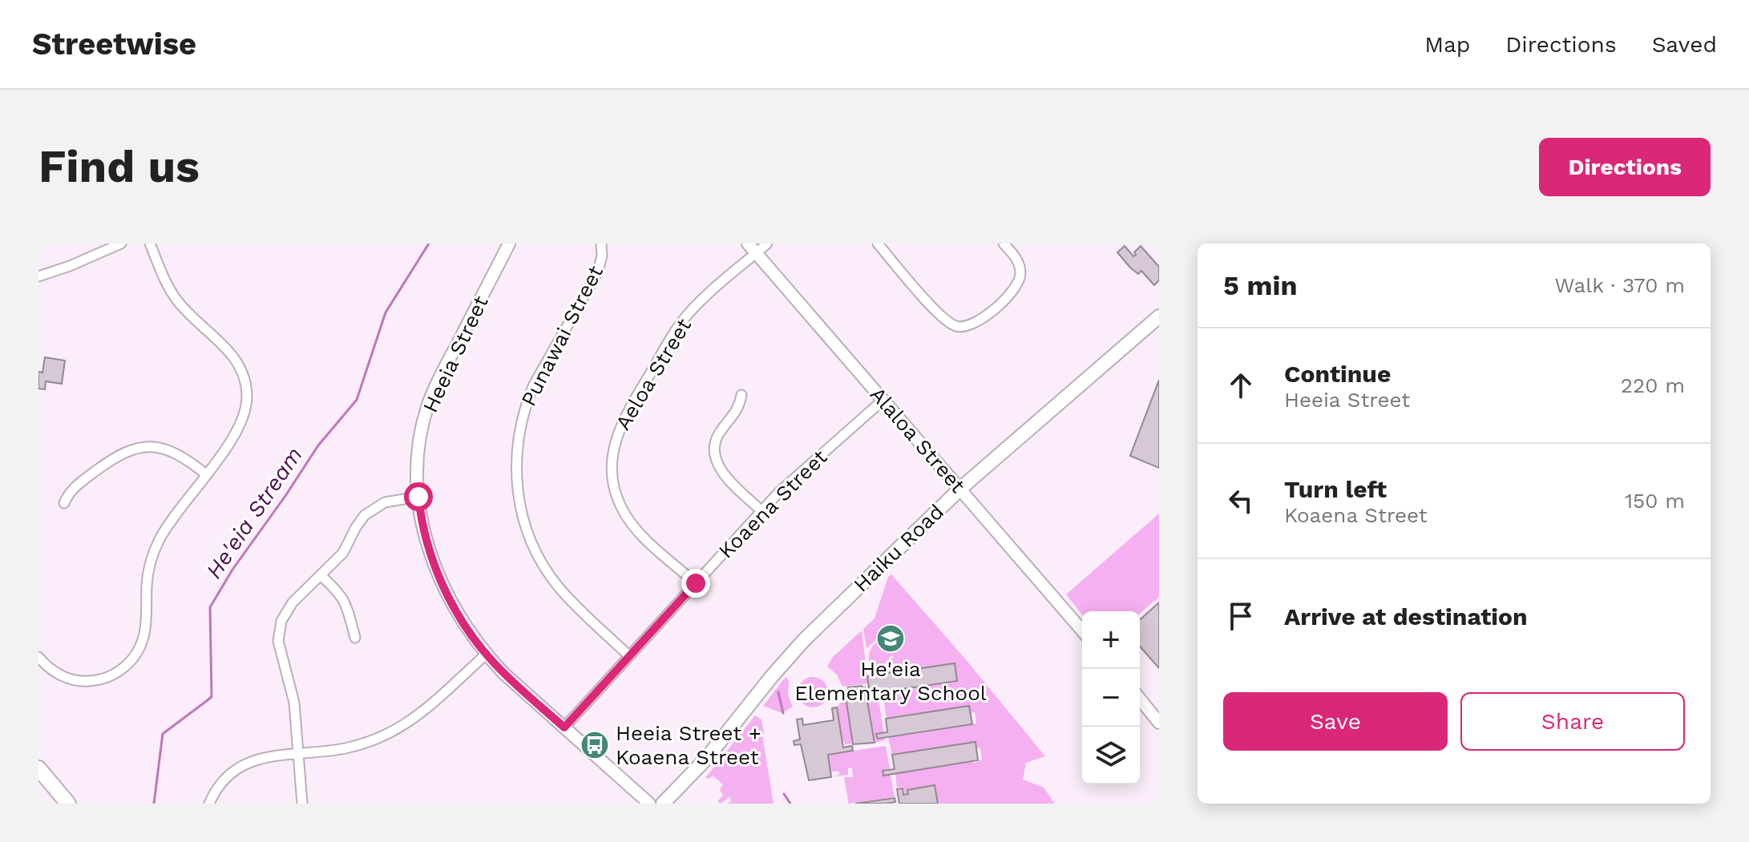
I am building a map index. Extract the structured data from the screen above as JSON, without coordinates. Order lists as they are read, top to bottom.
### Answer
{
  "streets": {
    "main road": ["Haiku Road"],
    "street": [
      "Punawai Street",
      "Heeia Street",
      "Aeloa Street",
      "Alaloa Street",
      "Koaena Street"
    ]
  },
  "crossings": [
    ["Punawai Street", "Koaena Street"],
    ["Heeia Street", "Koaena Street"],
    ["Aeloa Street", "Alaloa Street"],
    ["Aeloa Street", "Koaena Street"],
    ["Alaloa Street", "Koaena Street"],
    ["Alaloa Street", "Haiku Road"]
  ],
  "water": ["He'eia Stream"],
  "places": {
    "school or university": ["He'eia Elementary School"],
    "bus stop": ["Heeia Street + Koaena Street"]
  },
  "page": {
    "header": "Streetwise",
    "nav": ["Map", "Directions", "Saved"],
    "buttons": [
      "Directions",
      ["Save", "Share"]
    ],
    "title": "Find us",
    "heading": ["5 min", "Walk · 370 m"],
    "list": [
      ["Continue", "Heeia Street", "220 m"],
      ["Turn left", "Koaena Street", "150 m"],
      "Arrive at destination"
    ],
    "map_buttons": ["+", "−"]
  }
}
